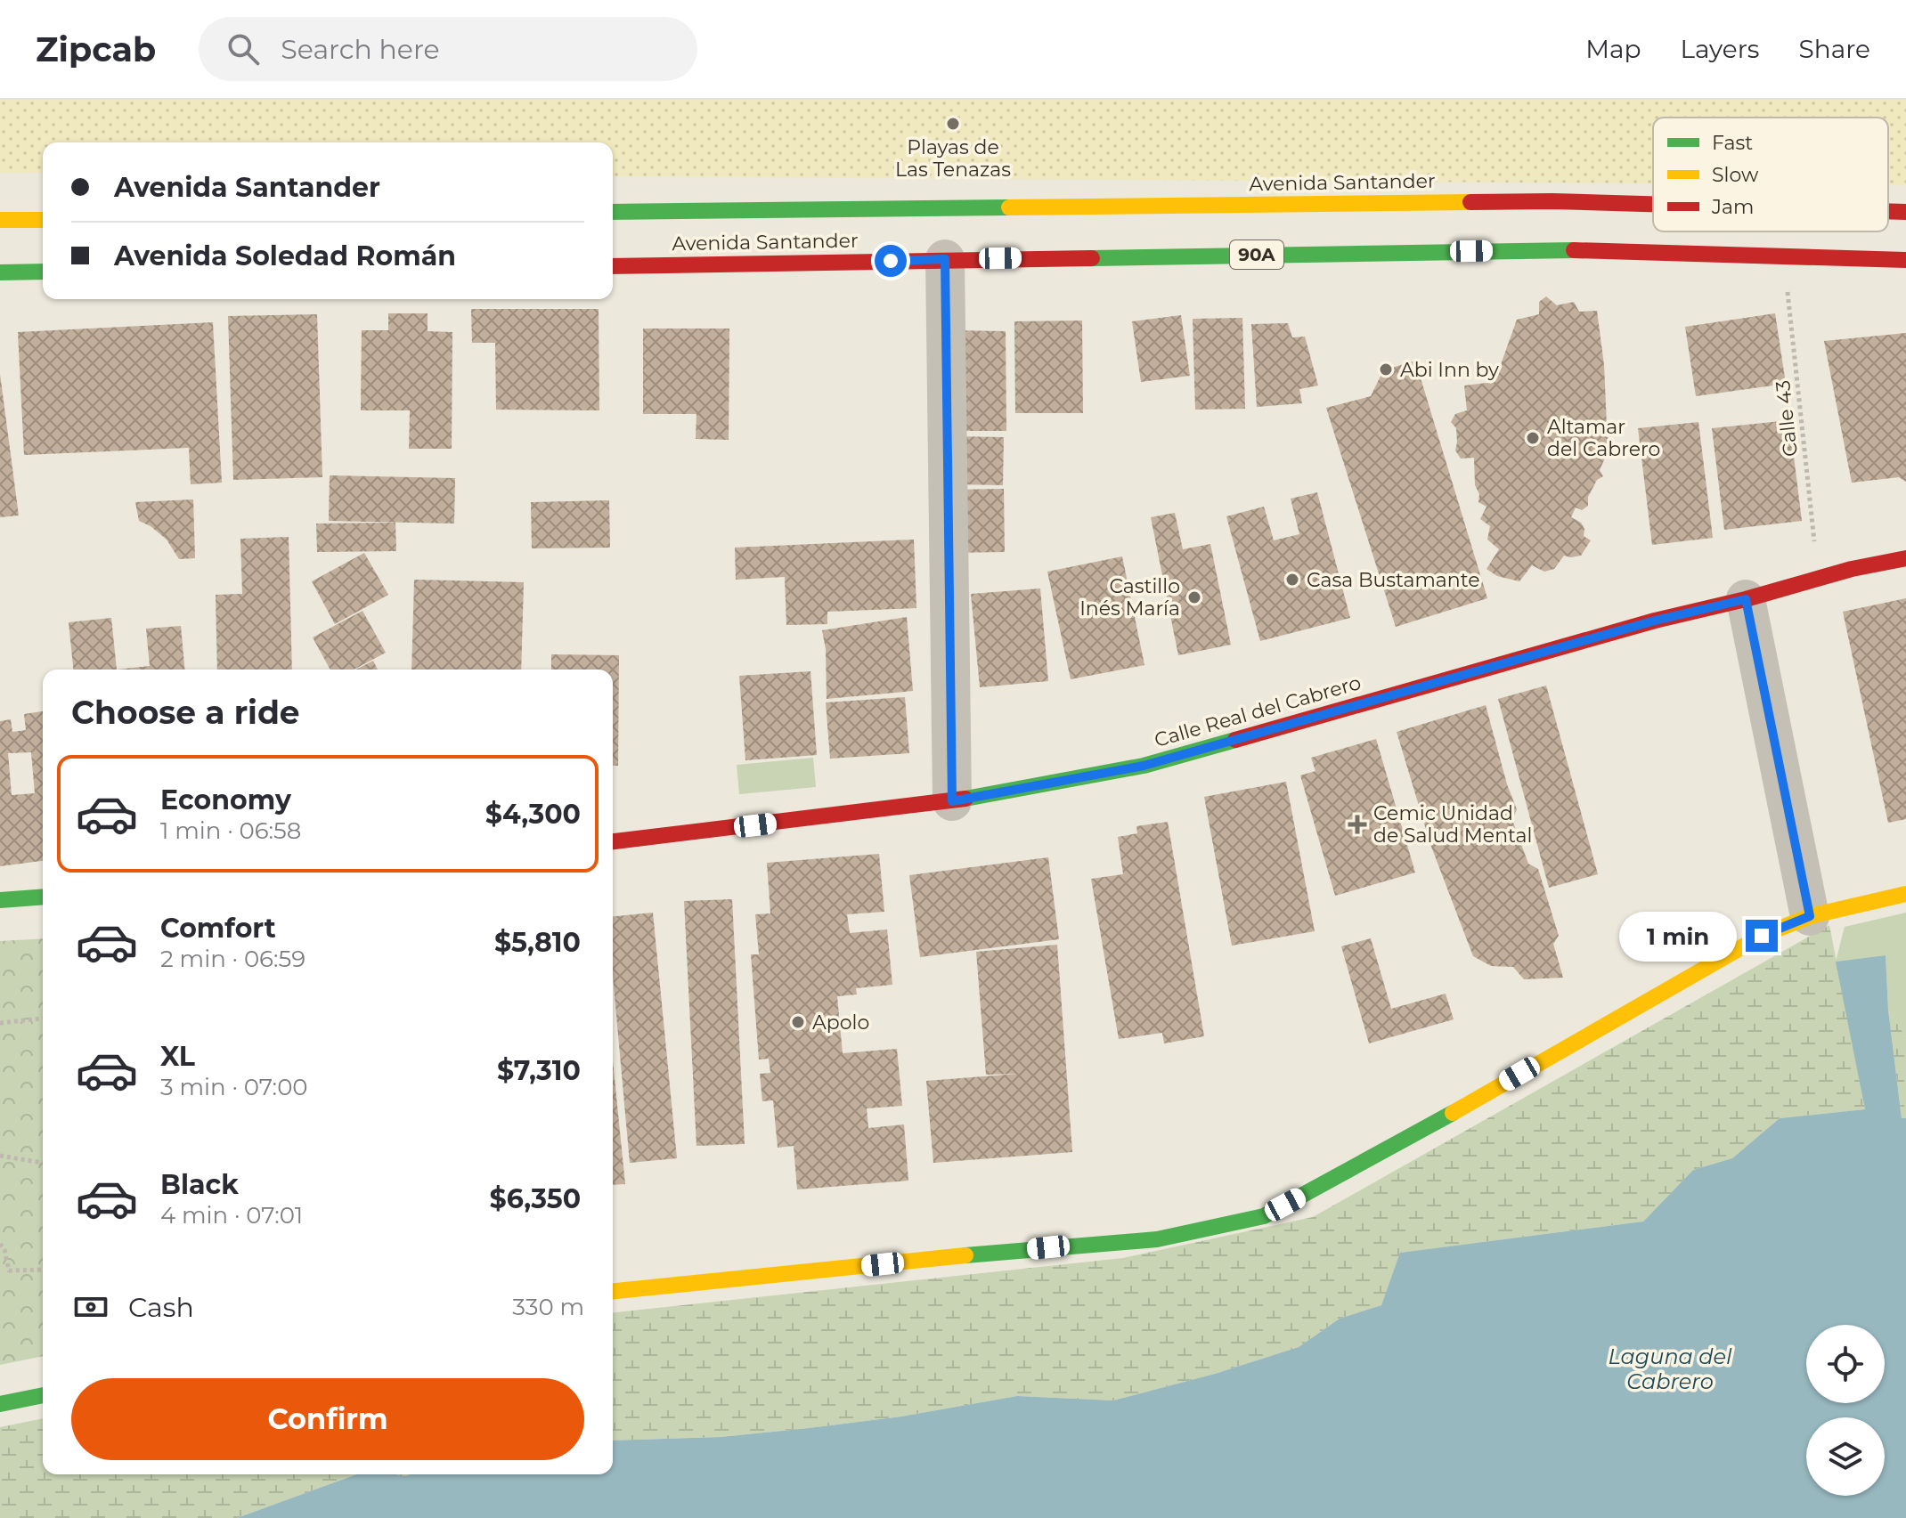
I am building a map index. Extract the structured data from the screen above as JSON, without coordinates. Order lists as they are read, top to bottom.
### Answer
{
  "streets": {
    "main road": ["Avenida Santander", "90A", "Calle Real del Cabrero"],
    "path": ["Calle 43"]
  },
  "crossings": [
    ["Avenida Santander", "Calle 43"],
    ["Calle 43", "Calle Real del Cabrero"]
  ],
  "water": ["Laguna del Cabrero"],
  "places": {
    "other": [
      "Playas de Las Tenazas",
      "Abi Inn by",
      "Altamar del Cabrero",
      "Casa Bustamante",
      "Castillo Inés María",
      "Apolo"
    ],
    "health": ["Cemic Unidad de Salud Mental"]
  },
  "legend": ["Fast", "Slow", "Jam"],
  "page": {
    "header": "Zipcab",
    "search": "Search here",
    "nav": ["Map", "Layers", "Share"],
    "banner": ["Avenida Santander", "Avenida Soledad Román"],
    "heading": "Choose a ride",
    "list": [
      {
        "name": "Economy",
        "note": "1 min · 06:58",
        "value": "$4,300"
      },
      {
        "name": "Comfort",
        "note": "2 min · 06:59",
        "value": "$5,810"
      },
      {
        "name": "XL",
        "note": "3 min · 07:00",
        "value": "$7,310"
      },
      {
        "name": "Black",
        "note": "4 min · 07:01",
        "value": "$6,350"
      }
    ],
    "bubble": "1 min",
    "pay": ["Cash", "330 m"],
    "buttons": "Confirm"
  }
}
